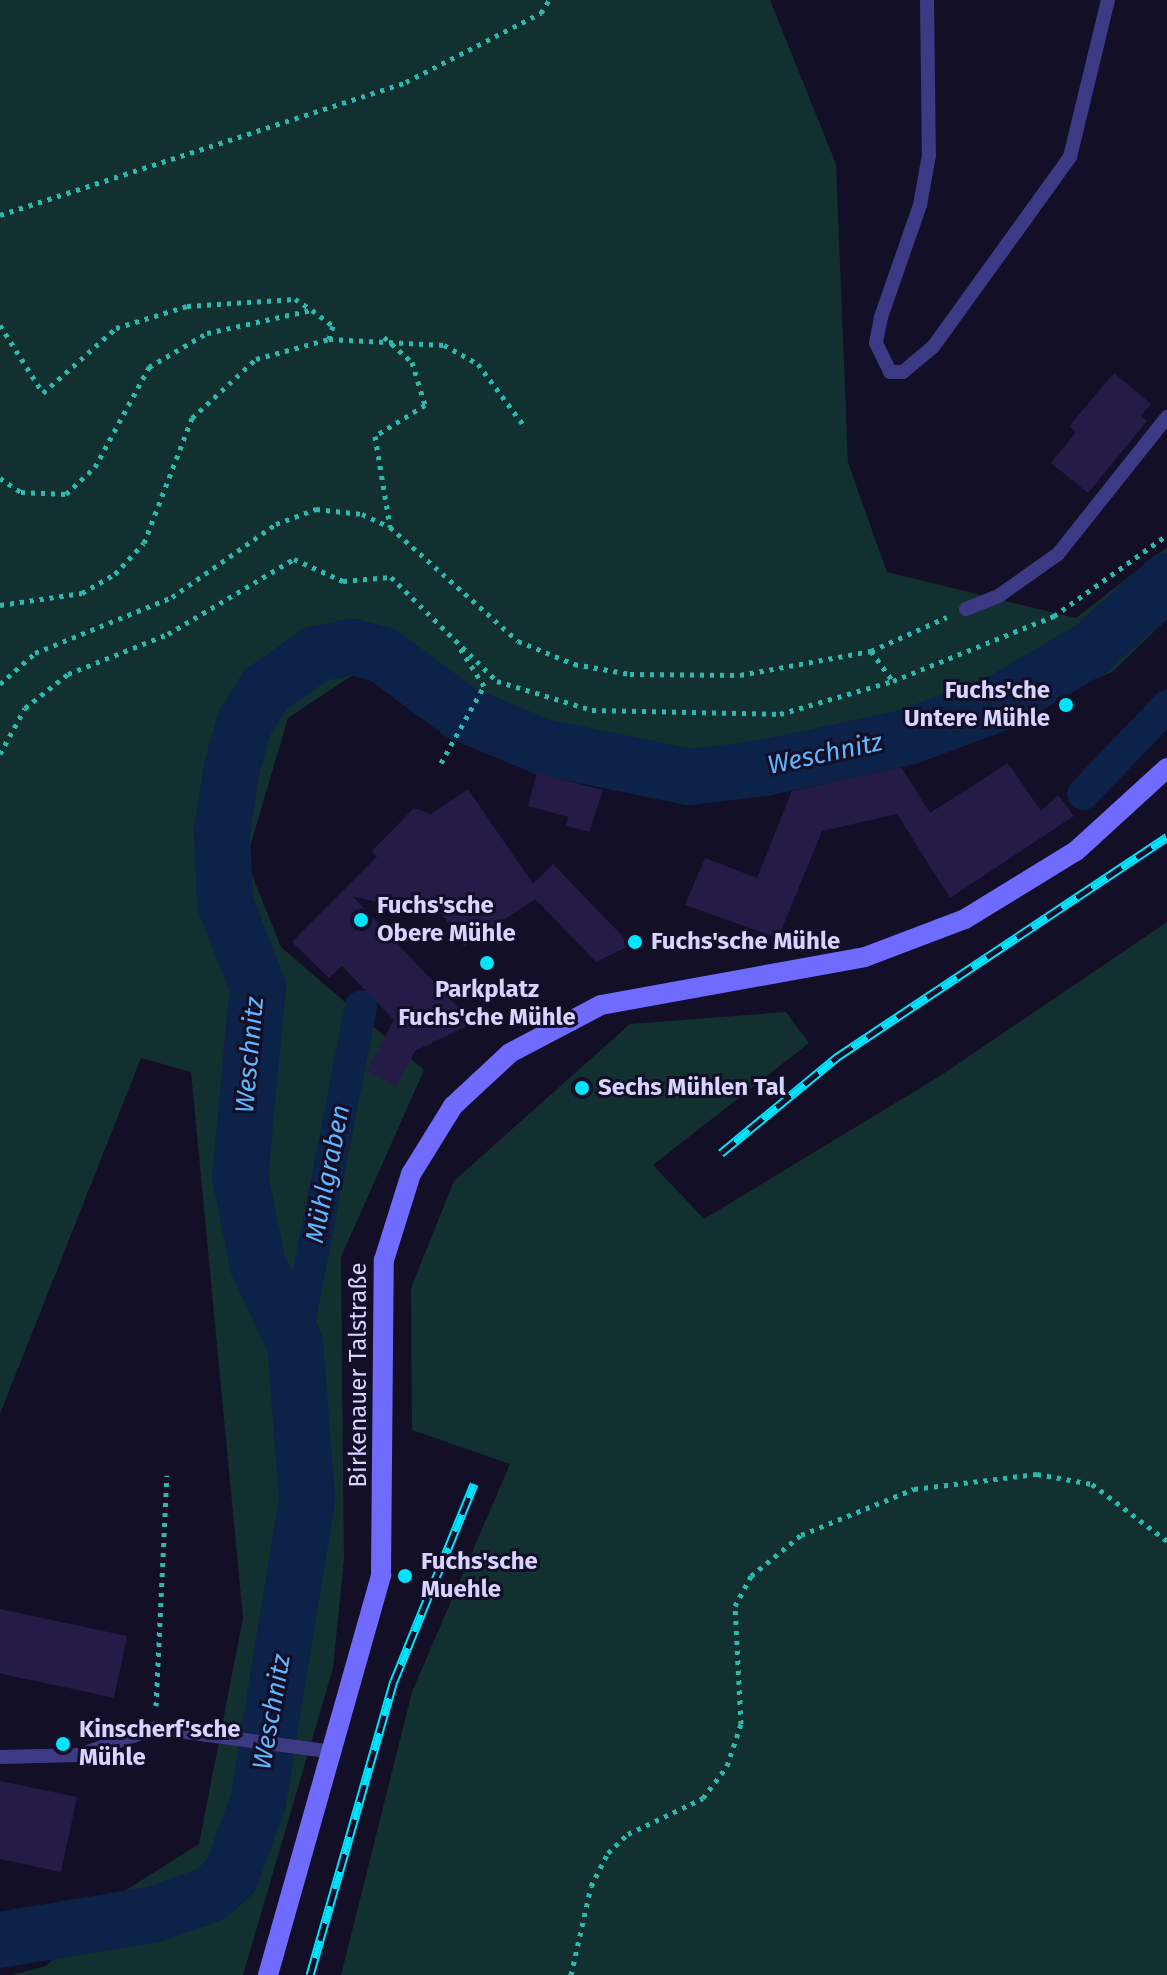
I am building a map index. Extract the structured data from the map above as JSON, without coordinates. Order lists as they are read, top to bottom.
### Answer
{
  "streets": {
    "main road": ["Birkenauer Talstraße"]
  },
  "water": ["Weschnitz", "Mühlgraben"],
  "places": [
    "Fuchs'che Untere Mühle",
    "Fuchs'sche Obere Mühle",
    "Fuchs'sche Mühle",
    "Parkplatz Fuchs'che Mühle",
    "Sechs Mühlen Tal",
    "Fuchs'sche Muehle",
    "Kinscherf'sche Mühle"
  ]
}
